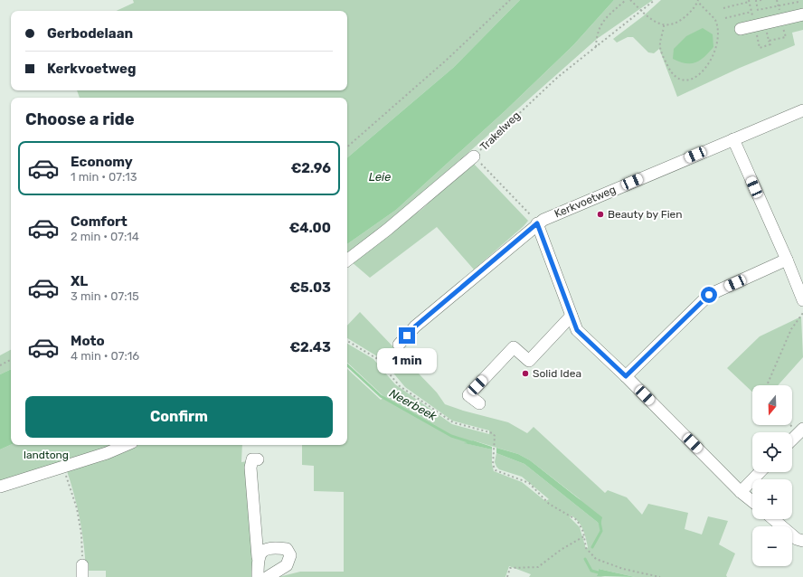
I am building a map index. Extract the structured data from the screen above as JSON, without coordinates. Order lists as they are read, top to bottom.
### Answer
{
  "streets": {
    "street": ["Trakelweg", "Kerkvoetweg"]
  },
  "water": ["Leie", "Neerbeek"],
  "parks": ["landtong"],
  "places": ["Beauty by Fien", "Solid Idea"],
  "north": "bottom",
  "page": {
    "banner": ["Gerbodelaan", "Kerkvoetweg"],
    "heading": "Choose a ride",
    "list": [
      {
        "name": "Economy",
        "note": "1 min · 07:13",
        "value": "€2.96"
      },
      {
        "name": "Comfort",
        "note": "2 min · 07:14",
        "value": "€4.00"
      },
      {
        "name": "XL",
        "note": "3 min · 07:15",
        "value": "€5.03"
      },
      {
        "name": "Moto",
        "note": "4 min · 07:16",
        "value": "€2.43"
      }
    ],
    "bubble": "1 min",
    "map_buttons": ["+", "−"],
    "buttons": "Confirm"
  }
}
